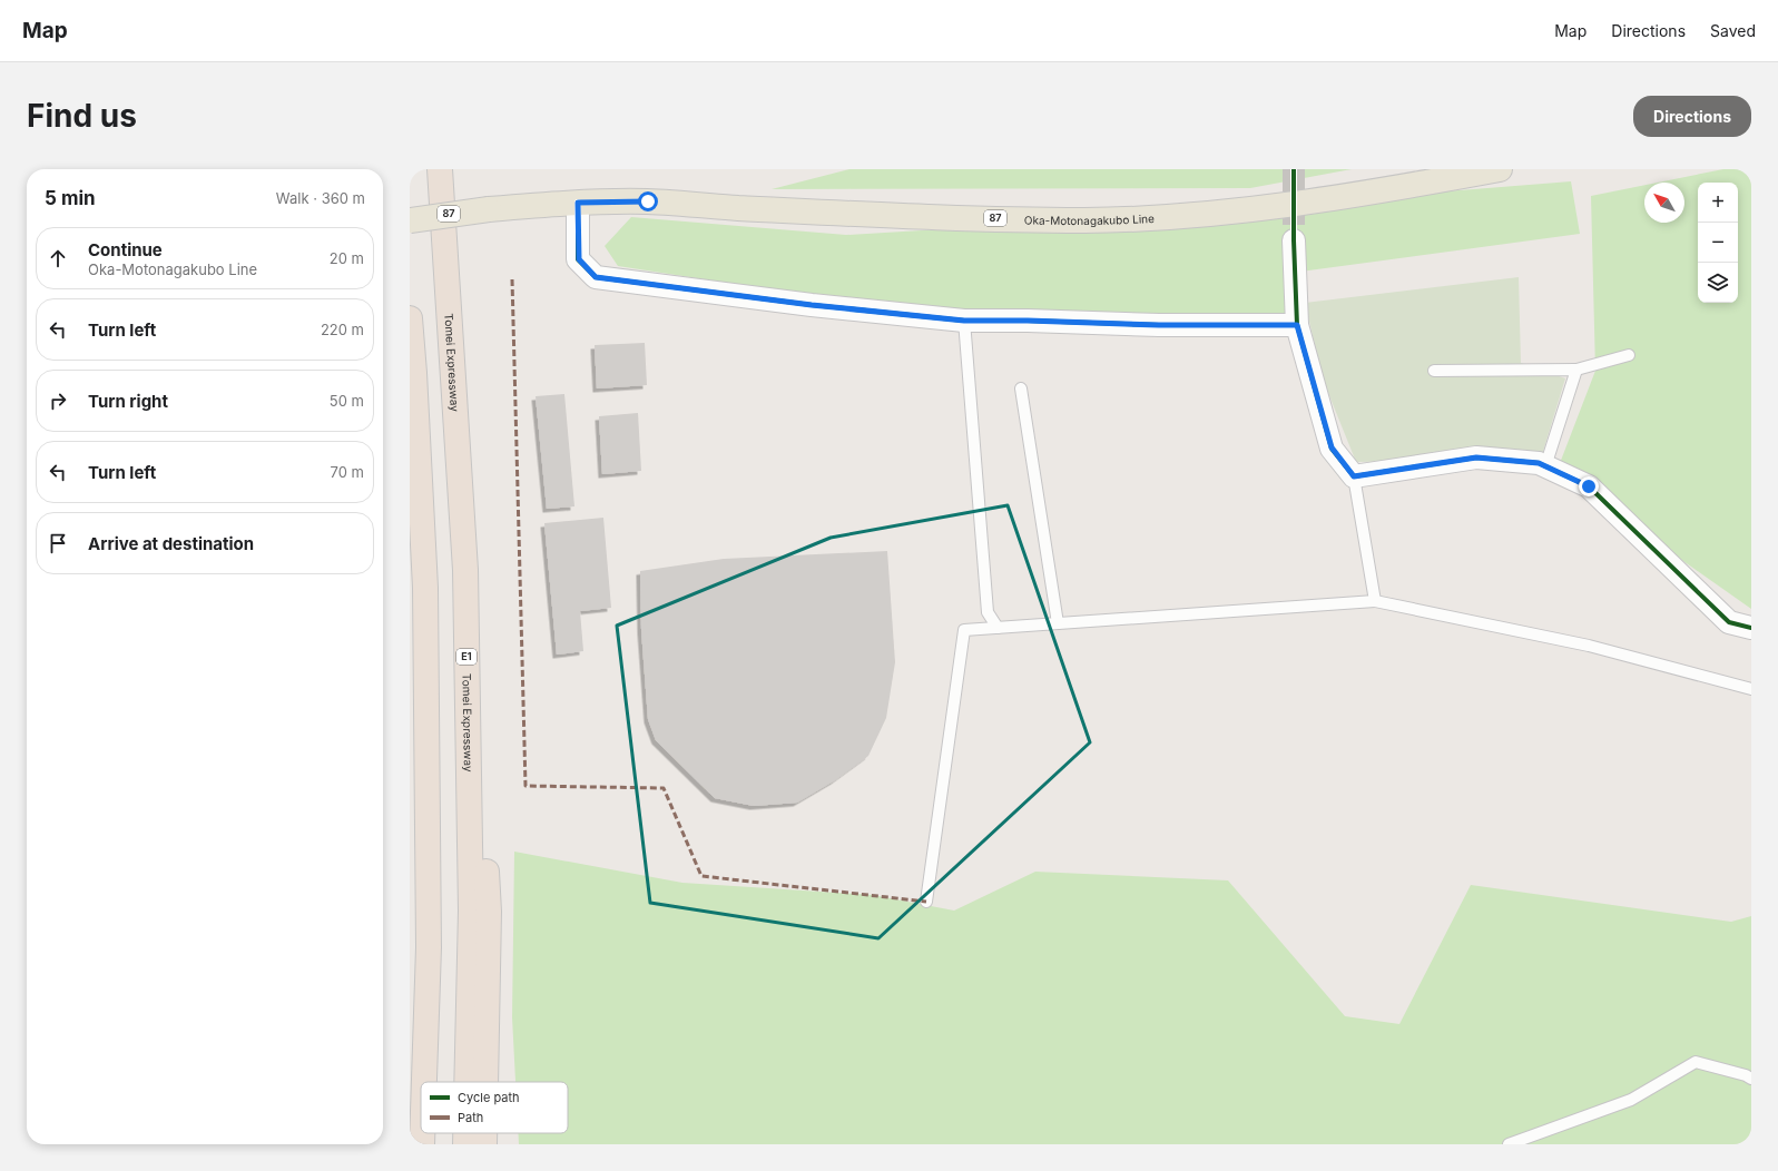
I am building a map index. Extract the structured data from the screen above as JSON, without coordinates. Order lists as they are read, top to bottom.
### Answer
{
  "streets": {
    "highway": ["Tomei Expressway", "E1"],
    "main road": ["87", "Oka-Motonagakubo Line"]
  },
  "legend": ["Cycle path", "Path"],
  "north": "top left",
  "page": {
    "header": "Map",
    "nav": ["Map", "Directions", "Saved"],
    "buttons": "Directions",
    "title": "Find us",
    "heading": ["5 min", "Walk · 360 m"],
    "map_buttons": ["+", "−"],
    "list": [
      ["Continue", "Oka-Motonagakubo Line", "20 m"],
      ["Turn left", "220 m"],
      ["Turn right", "50 m"],
      ["Turn left", "70 m"],
      "Arrive at destination"
    ]
  }
}
